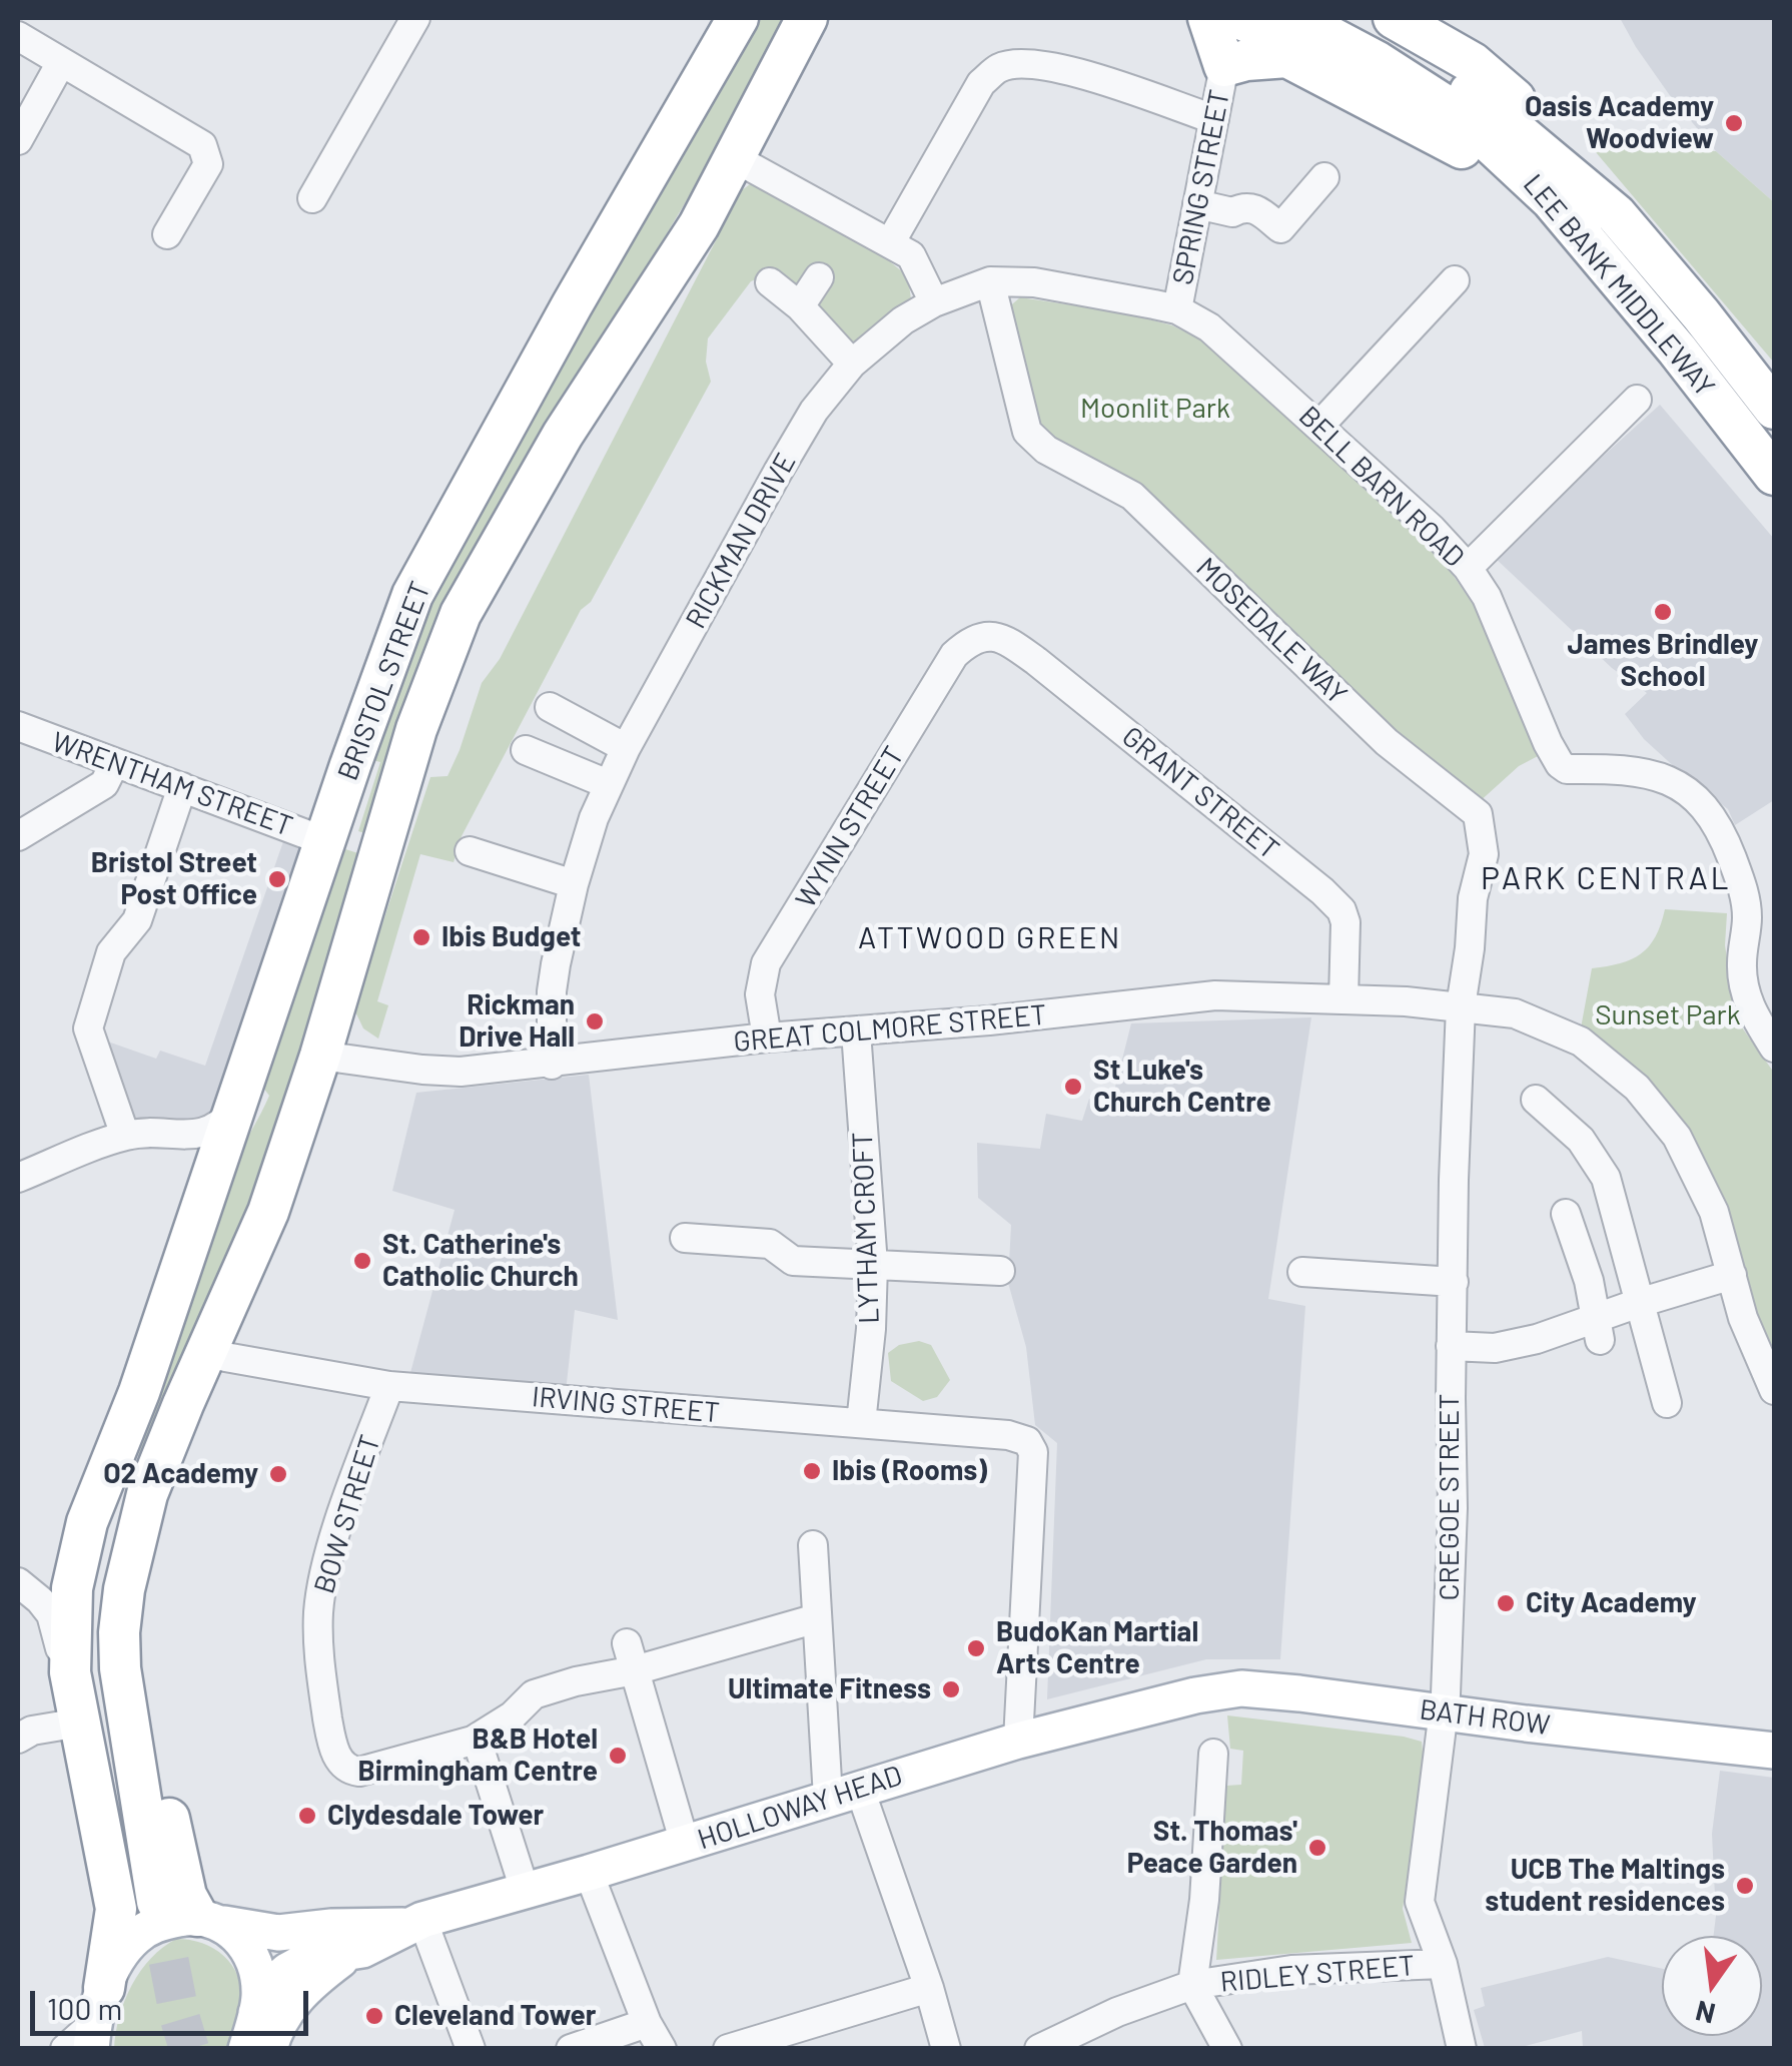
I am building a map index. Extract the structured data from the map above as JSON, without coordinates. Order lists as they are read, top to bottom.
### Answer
{
  "streets": {
    "highway": ["LEE BANK MIDDLEWAY", "BRISTOL STREET"],
    "main road": ["BATH ROW", "HOLLOWAY HEAD"],
    "street": [
      "SPRING STREET",
      "BELL BARN ROAD",
      "RICKMAN DRIVE",
      "MOSEDALE WAY",
      "WRENTHAM STREET",
      "GRANT STREET",
      "WYNN STREET",
      "GREAT COLMORE STREET",
      "LYTHAM CROFT",
      "IRVING STREET",
      "CREGOE STREET",
      "BOW STREET",
      "RIDLEY STREET"
    ]
  },
  "crossings": [
    ["SPRING STREET", "BELL BARN ROAD"],
    ["BELL BARN ROAD", "RICKMAN DRIVE"],
    ["BELL BARN ROAD", "MOSEDALE WAY"],
    ["RICKMAN DRIVE", "GREAT COLMORE STREET"],
    ["MOSEDALE WAY", "GREAT COLMORE STREET"],
    ["MOSEDALE WAY", "CREGOE STREET"],
    ["BRISTOL STREET", "WRENTHAM STREET"],
    ["BRISTOL STREET", "GREAT COLMORE STREET"],
    ["GRANT STREET", "WYNN STREET"],
    ["GRANT STREET", "GREAT COLMORE STREET"],
    ["WYNN STREET", "GREAT COLMORE STREET"],
    ["GREAT COLMORE STREET", "LYTHAM CROFT"],
    ["GREAT COLMORE STREET", "CREGOE STREET"],
    ["LYTHAM CROFT", "IRVING STREET"],
    ["IRVING STREET", "BOW STREET"],
    ["IRVING STREET", "HOLLOWAY HEAD"],
    ["CREGOE STREET", "BATH ROW"],
    ["CREGOE STREET", "RIDLEY STREET"],
    ["BATH ROW", "HOLLOWAY HEAD"]
  ],
  "districts": ["PARK CENTRAL", "ATTWOOD GREEN"],
  "parks": ["Moonlit Park", "Sunset Park"],
  "places": [
    "Oasis Academy Woodview",
    "James Brindley School",
    "Bristol Street Post Office",
    "Ibis Budget",
    "Rickman Drive Hall",
    "St Luke's Church Centre",
    "St. Catherine's Catholic Church",
    "Ibis (Rooms)",
    "O2 Academy",
    "City Academy",
    "BudoKan Martial Arts Centre",
    "Ultimate Fitness",
    "B&B Hotel Birmingham Centre",
    "Clydesdale Tower",
    "St. Thomas' Peace Garden",
    "UCB The Maltings student residences",
    "Cleveland Tower"
  ],
  "scale_bar": "100 m",
  "north": "bottom"
}
